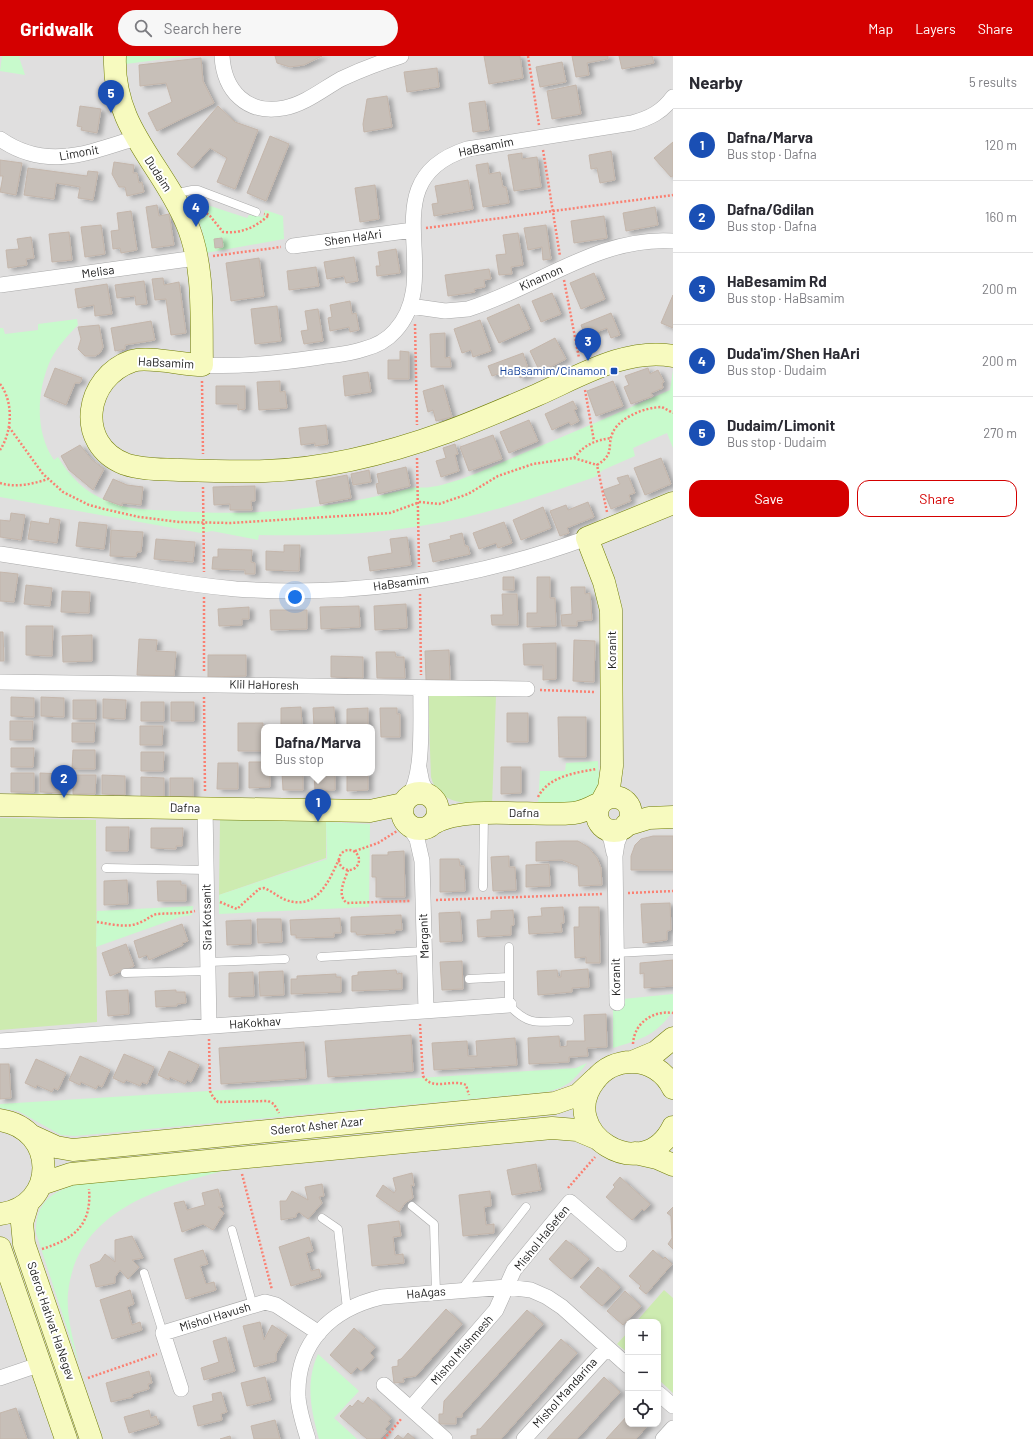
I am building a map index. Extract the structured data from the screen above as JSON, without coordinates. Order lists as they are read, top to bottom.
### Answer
{
  "streets": {
    "street": [
      "HaBsamim",
      "Limonit",
      "Dudaim",
      "Shen Ha'Ari",
      "Melisa",
      "Kinamon",
      "Koranit",
      "Klil HaHoresh",
      "Dafna",
      "Sira Kotsanit",
      "Marganit",
      "HaKokhav",
      "Sderot Asher Azar",
      "Mishol HaGefen",
      "HaAgas",
      "Mishol Havush",
      "Sderot Hativat HaNegev",
      "Mishol Mishmesh",
      "Mishol Mandarina"
    ]
  },
  "crossings": [
    ["HaBsamim", "Dudaim"],
    ["HaBsamim", "Shen Ha'Ari"],
    ["HaBsamim", "Kinamon"],
    ["HaBsamim", "Koranit"],
    ["Limonit", "Dudaim"],
    ["Dudaim", "Melisa"],
    ["Koranit", "Dafna"],
    ["Klil HaHoresh", "Marganit"],
    ["Dafna", "Sira Kotsanit"],
    ["Dafna", "Marganit"],
    ["Sira Kotsanit", "HaKokhav"],
    ["Marganit", "HaKokhav"],
    ["Mishol HaGefen", "HaAgas"],
    ["Mishol HaGefen", "Mishol Mishmesh"],
    ["HaAgas", "Mishol Mishmesh"],
    ["HaAgas", "Mishol Mandarina"]
  ],
  "places": {
    "transit": ["HaBsamim/Cinamon"]
  },
  "page": {
    "header": "Gridwalk",
    "search": "Search here",
    "nav": ["Map", "Layers", "Share"],
    "heading": ["Nearby", "5 results"],
    "pins": [
      "5",
      "4",
      "3",
      "2",
      "1"
    ],
    "list": [
      {
        "mark": "1",
        "name": "Dafna/Marva",
        "note": "Bus stop · Dafna",
        "value": "120 m"
      },
      {
        "mark": "2",
        "name": "Dafna/Gdilan",
        "note": "Bus stop · Dafna",
        "value": "160 m"
      },
      {
        "mark": "3",
        "name": "HaBesamim Rd",
        "note": "Bus stop · HaBsamim",
        "value": "200 m"
      },
      {
        "mark": "4",
        "name": "Duda'im/Shen HaAri",
        "note": "Bus stop · Dudaim",
        "value": "200 m"
      },
      {
        "mark": "5",
        "name": "Dudaim/Limonit",
        "note": "Bus stop · Dudaim",
        "value": "270 m"
      }
    ],
    "buttons": ["Save", "Share"],
    "popup": ["Dafna/Marva", "Bus stop"],
    "map_buttons": ["+", "−"]
  }
}
